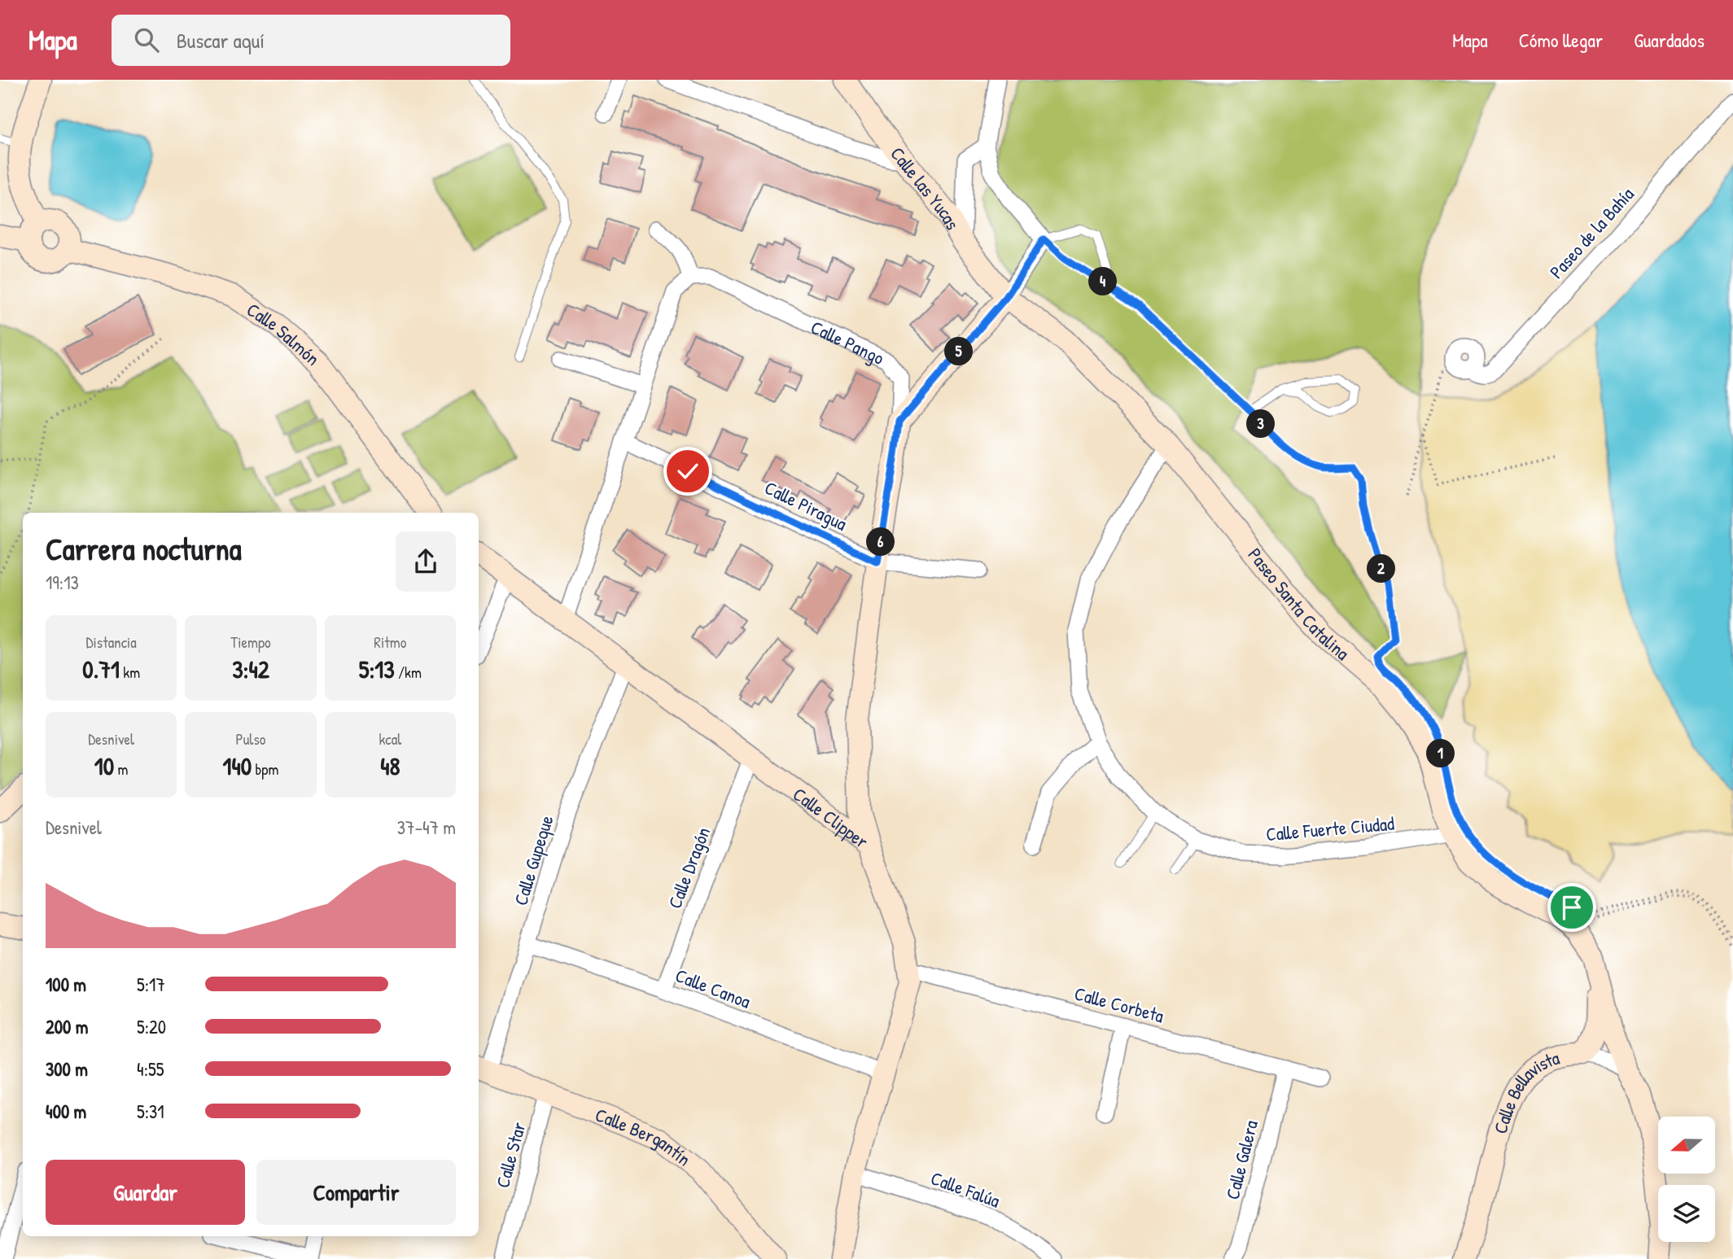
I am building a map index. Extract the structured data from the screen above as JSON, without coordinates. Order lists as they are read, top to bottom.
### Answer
{
  "streets": {
    "street": [
      "Calle las Yucas",
      "Paseo de la Bahía",
      "Calle Salmón",
      "Calle Pango",
      "Calle Piragua",
      "Paseo Santa Catalina",
      "Calle Clipper",
      "Calle Fuerte Ciudad",
      "Calle Gupeque",
      "Calle Dragón",
      "Calle Canoa",
      "Calle Corbeta",
      "Calle Bellavista",
      "Calle Bergantín",
      "Calle Star",
      "Calle Galera",
      "Calle Falúa"
    ]
  },
  "crossings": [
    ["Calle las Yucas", "Paseo Santa Catalina"],
    ["Calle Pango", "Calle Piragua"],
    ["Calle Pango", "Calle Clipper"],
    ["Paseo Santa Catalina", "Calle Fuerte Ciudad"],
    ["Calle Clipper", "Calle Gupeque"],
    ["Calle Clipper", "Calle Dragón"],
    ["Calle Clipper", "Calle Canoa"],
    ["Calle Clipper", "Calle Corbeta"],
    ["Calle Clipper", "Calle Falúa"],
    ["Calle Gupeque", "Calle Canoa"],
    ["Calle Gupeque", "Calle Bergantín"],
    ["Calle Dragón", "Calle Canoa"],
    ["Calle Corbeta", "Calle Galera"],
    ["Calle Bergantín", "Calle Star"]
  ],
  "north": "left",
  "page": {
    "header": "Mapa",
    "search": "Buscar aquí",
    "nav": ["Mapa", "Cómo llegar", "Guardados"],
    "pins": [
      "4",
      "5",
      "3",
      "6",
      "2",
      "1"
    ],
    "heading": ["Carrera nocturna", "19:13"],
    "stats": [
      ["Distancia", "0.71 km"],
      ["Tiempo", "3:42"],
      ["Ritmo", "5:13 /km"],
      ["Desnivel", "10 m"],
      ["Pulso", "140 bpm"],
      ["kcal", "48"]
    ],
    "chart": ["Desnivel", "37–47 m"],
    "list": [
      {
        "name": "100 m",
        "note": "5:17"
      },
      {
        "name": "200 m",
        "note": "5:20"
      },
      {
        "name": "300 m",
        "note": "4:55"
      },
      {
        "name": "400 m",
        "note": "5:31"
      }
    ],
    "buttons": ["Guardar", "Compartir"]
  }
}
